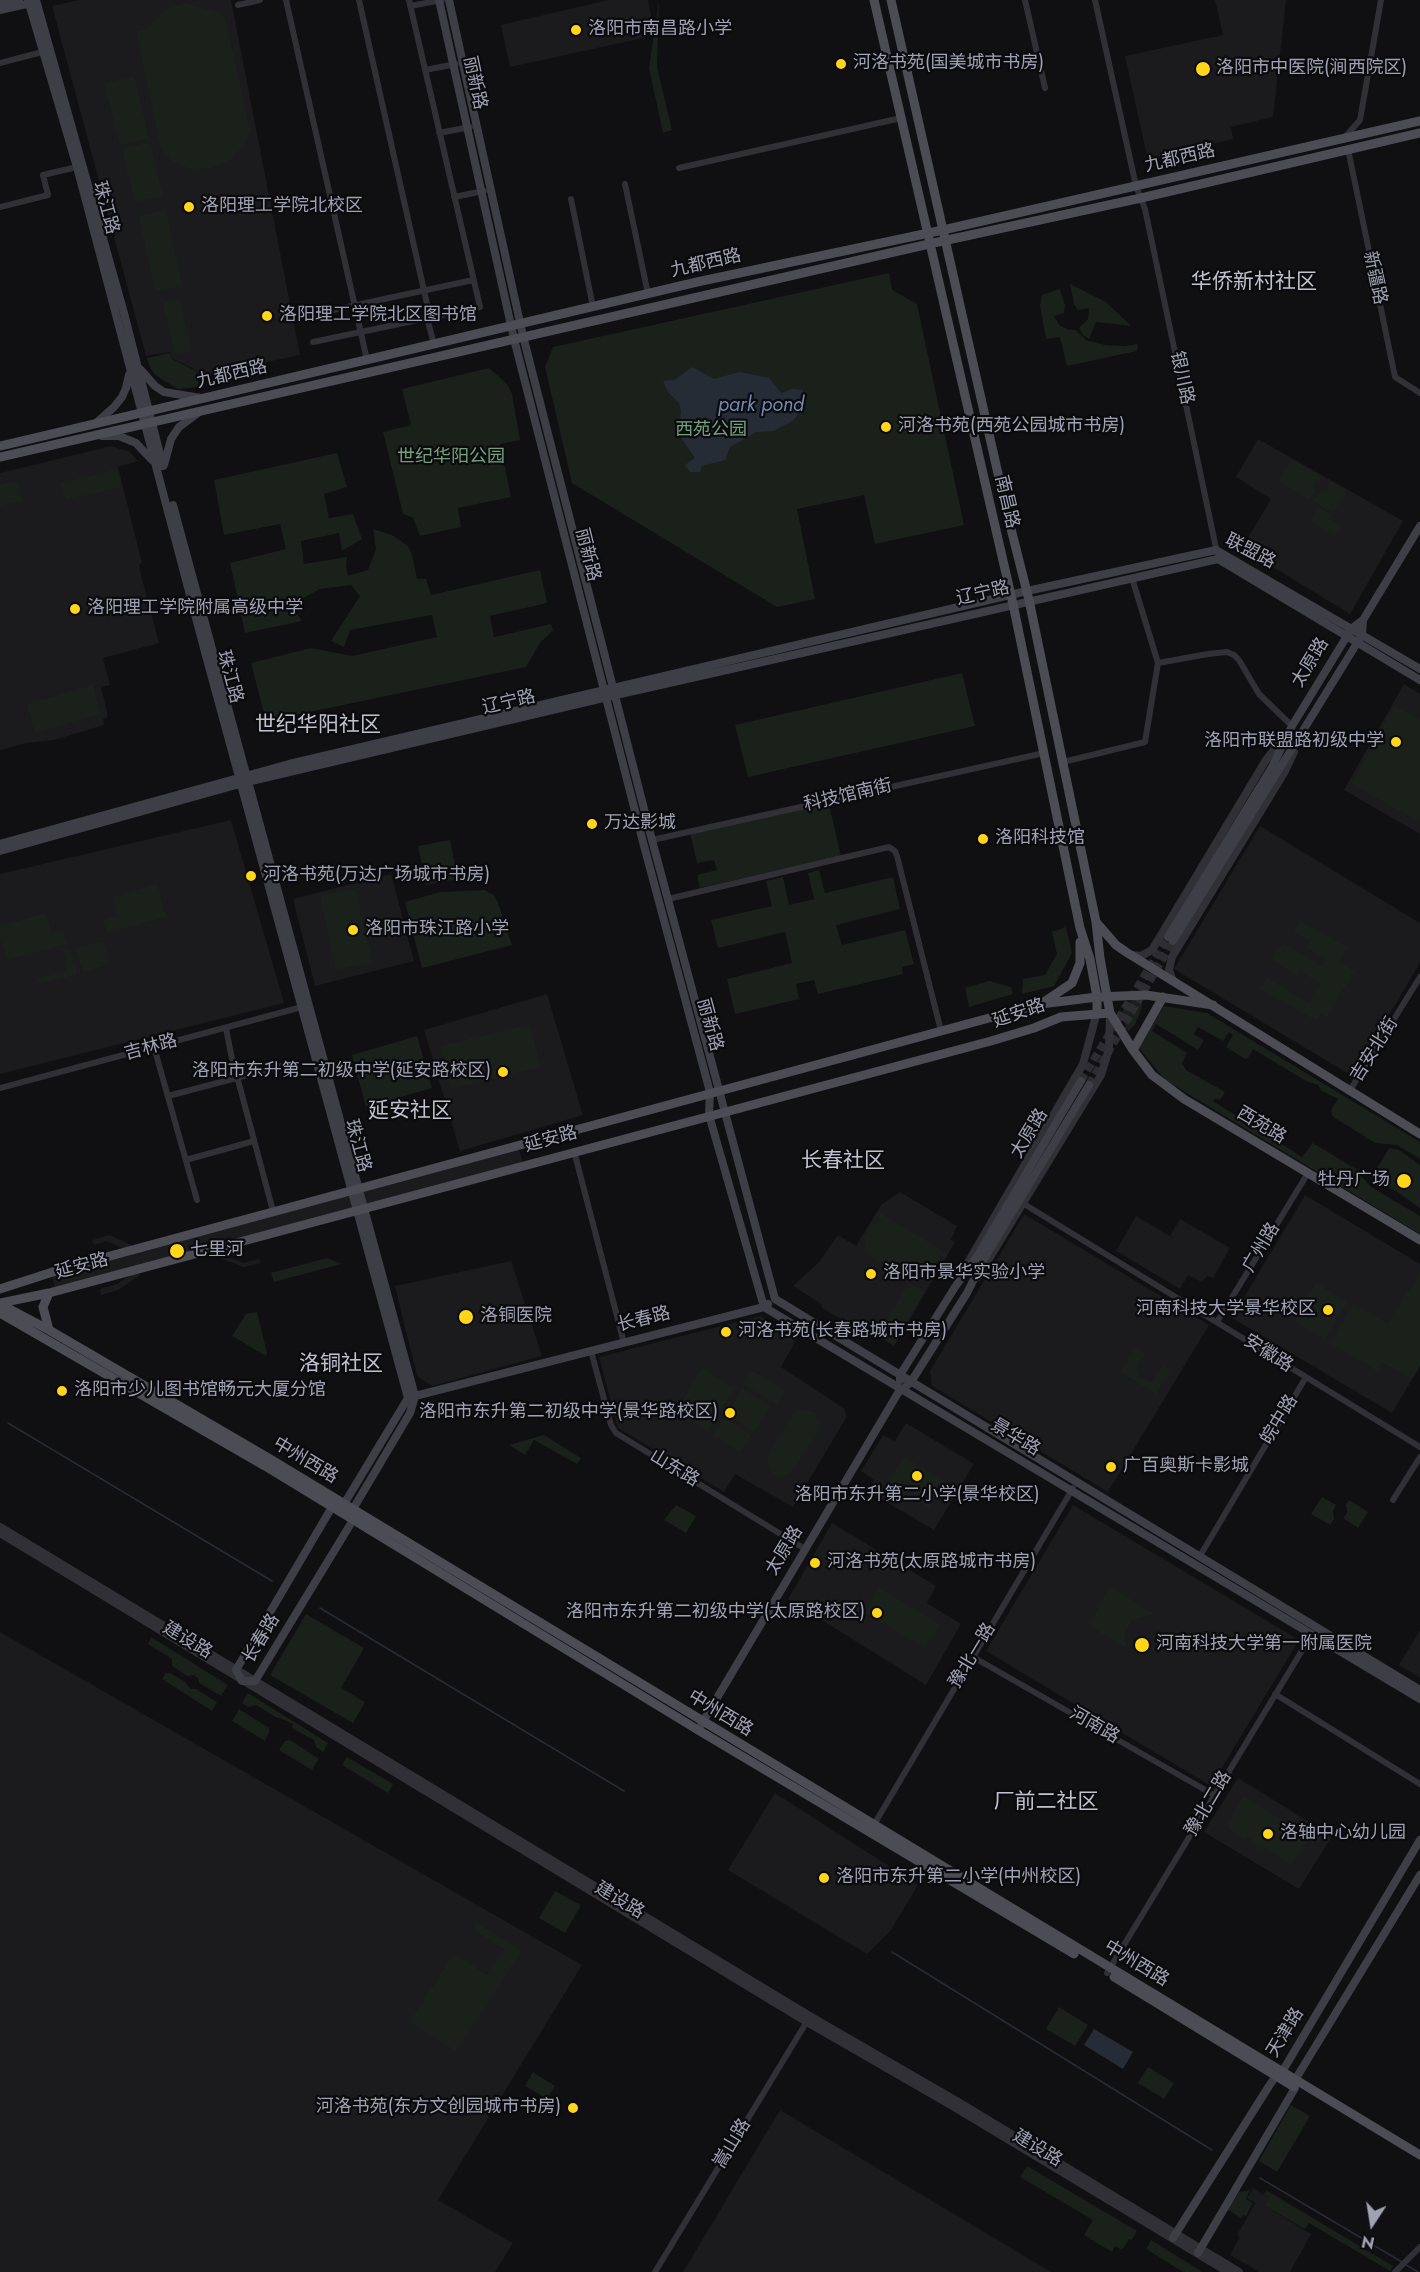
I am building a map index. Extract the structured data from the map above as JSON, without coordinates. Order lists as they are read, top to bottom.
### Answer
{
  "streets": {
    "main road": [
      "丽新路",
      "九都西路",
      "珠江路",
      "南昌路",
      "联盟路",
      "辽宁路",
      "太原路",
      "延安路",
      "西苑路",
      "长春路",
      "景华路",
      "中州西路",
      "天津路"
    ],
    "street": [
      "新疆路",
      "银川路",
      "科技馆南街",
      "吉林路",
      "吉安北街",
      "广州路",
      "安徽路",
      "皖中路",
      "山东路",
      "建设路",
      "豫北一路",
      "河南路",
      "豫北二路",
      "嵩山路"
    ]
  },
  "crossings": [
    ["丽新路", "九都西路"],
    ["丽新路", "辽宁路"],
    ["丽新路", "科技馆南街"],
    ["丽新路", "延安路"],
    ["九都西路", "珠江路"],
    ["九都西路", "新疆路"],
    ["九都西路", "银川路"],
    ["九都西路", "南昌路"],
    ["珠江路", "辽宁路"],
    ["珠江路", "延安路"],
    ["珠江路", "吉林路"],
    ["珠江路", "长春路"],
    ["银川路", "联盟路"],
    ["南昌路", "联盟路"],
    ["南昌路", "辽宁路"],
    ["南昌路", "科技馆南街"],
    ["南昌路", "延安路"],
    ["南昌路", "西苑路"],
    ["联盟路", "辽宁路"],
    ["联盟路", "太原路"],
    ["太原路", "景华路"],
    ["太原路", "中州西路"],
    ["太原路", "山东路"],
    ["延安路", "西苑路"],
    ["延安路", "中州西路"],
    ["西苑路", "广州路"],
    ["广州路", "安徽路"],
    ["长春路", "景华路"],
    ["长春路", "中州西路"],
    ["长春路", "山东路"],
    ["长春路", "建设路"],
    ["安徽路", "皖中路"],
    ["皖中路", "景华路"],
    ["景华路", "豫北一路"],
    ["景华路", "豫北二路"],
    ["中州西路", "豫北一路"],
    ["中州西路", "豫北二路"],
    ["中州西路", "天津路"],
    ["建设路", "天津路"],
    ["建设路", "嵩山路"],
    ["豫北一路", "河南路"],
    ["河南路", "豫北二路"]
  ],
  "districts": [
    "华侨新村社区",
    "世纪华阳社区",
    "延安社区",
    "长春社区",
    "洛铜社区",
    "厂前二社区"
  ],
  "water": ["park pond"],
  "parks": ["西苑公园", "世纪华阳公园"],
  "places": [
    "洛阳市南昌路小学",
    "河洛书苑(国美城市书房)",
    "洛阳市中医院(涧西院区)",
    "洛阳理工学院北校区",
    "洛阳理工学院北区图书馆",
    "河洛书苑(西苑公园城市书房)",
    "洛阳理工学院附属高级中学",
    "洛阳市联盟路初级中学",
    "万达影城",
    "洛阳科技馆",
    "河洛书苑(万达广场城市书房)",
    "洛阳市珠江路小学",
    "洛阳市东升第二初级中学(延安路校区)",
    "牡丹广场",
    "七里河",
    "洛阳市景华实验小学",
    "河南科技大学景华校区",
    "洛铜医院",
    "河洛书苑(长春路城市书房)",
    "洛阳市少儿图书馆畅元大厦分馆",
    "洛阳市东升第二初级中学(景华路校区)",
    "广百奥斯卡影城",
    "洛阳市东升第二小学(景华校区)",
    "河洛书苑(太原路城市书房)",
    "洛阳市东升第二初级中学(太原路校区)",
    "河南科技大学第一附属医院",
    "洛轴中心幼儿园",
    "洛阳市东升第二小学(中州校区)",
    "河洛书苑(东方文创园城市书房)"
  ],
  "north": "bottom"
}
